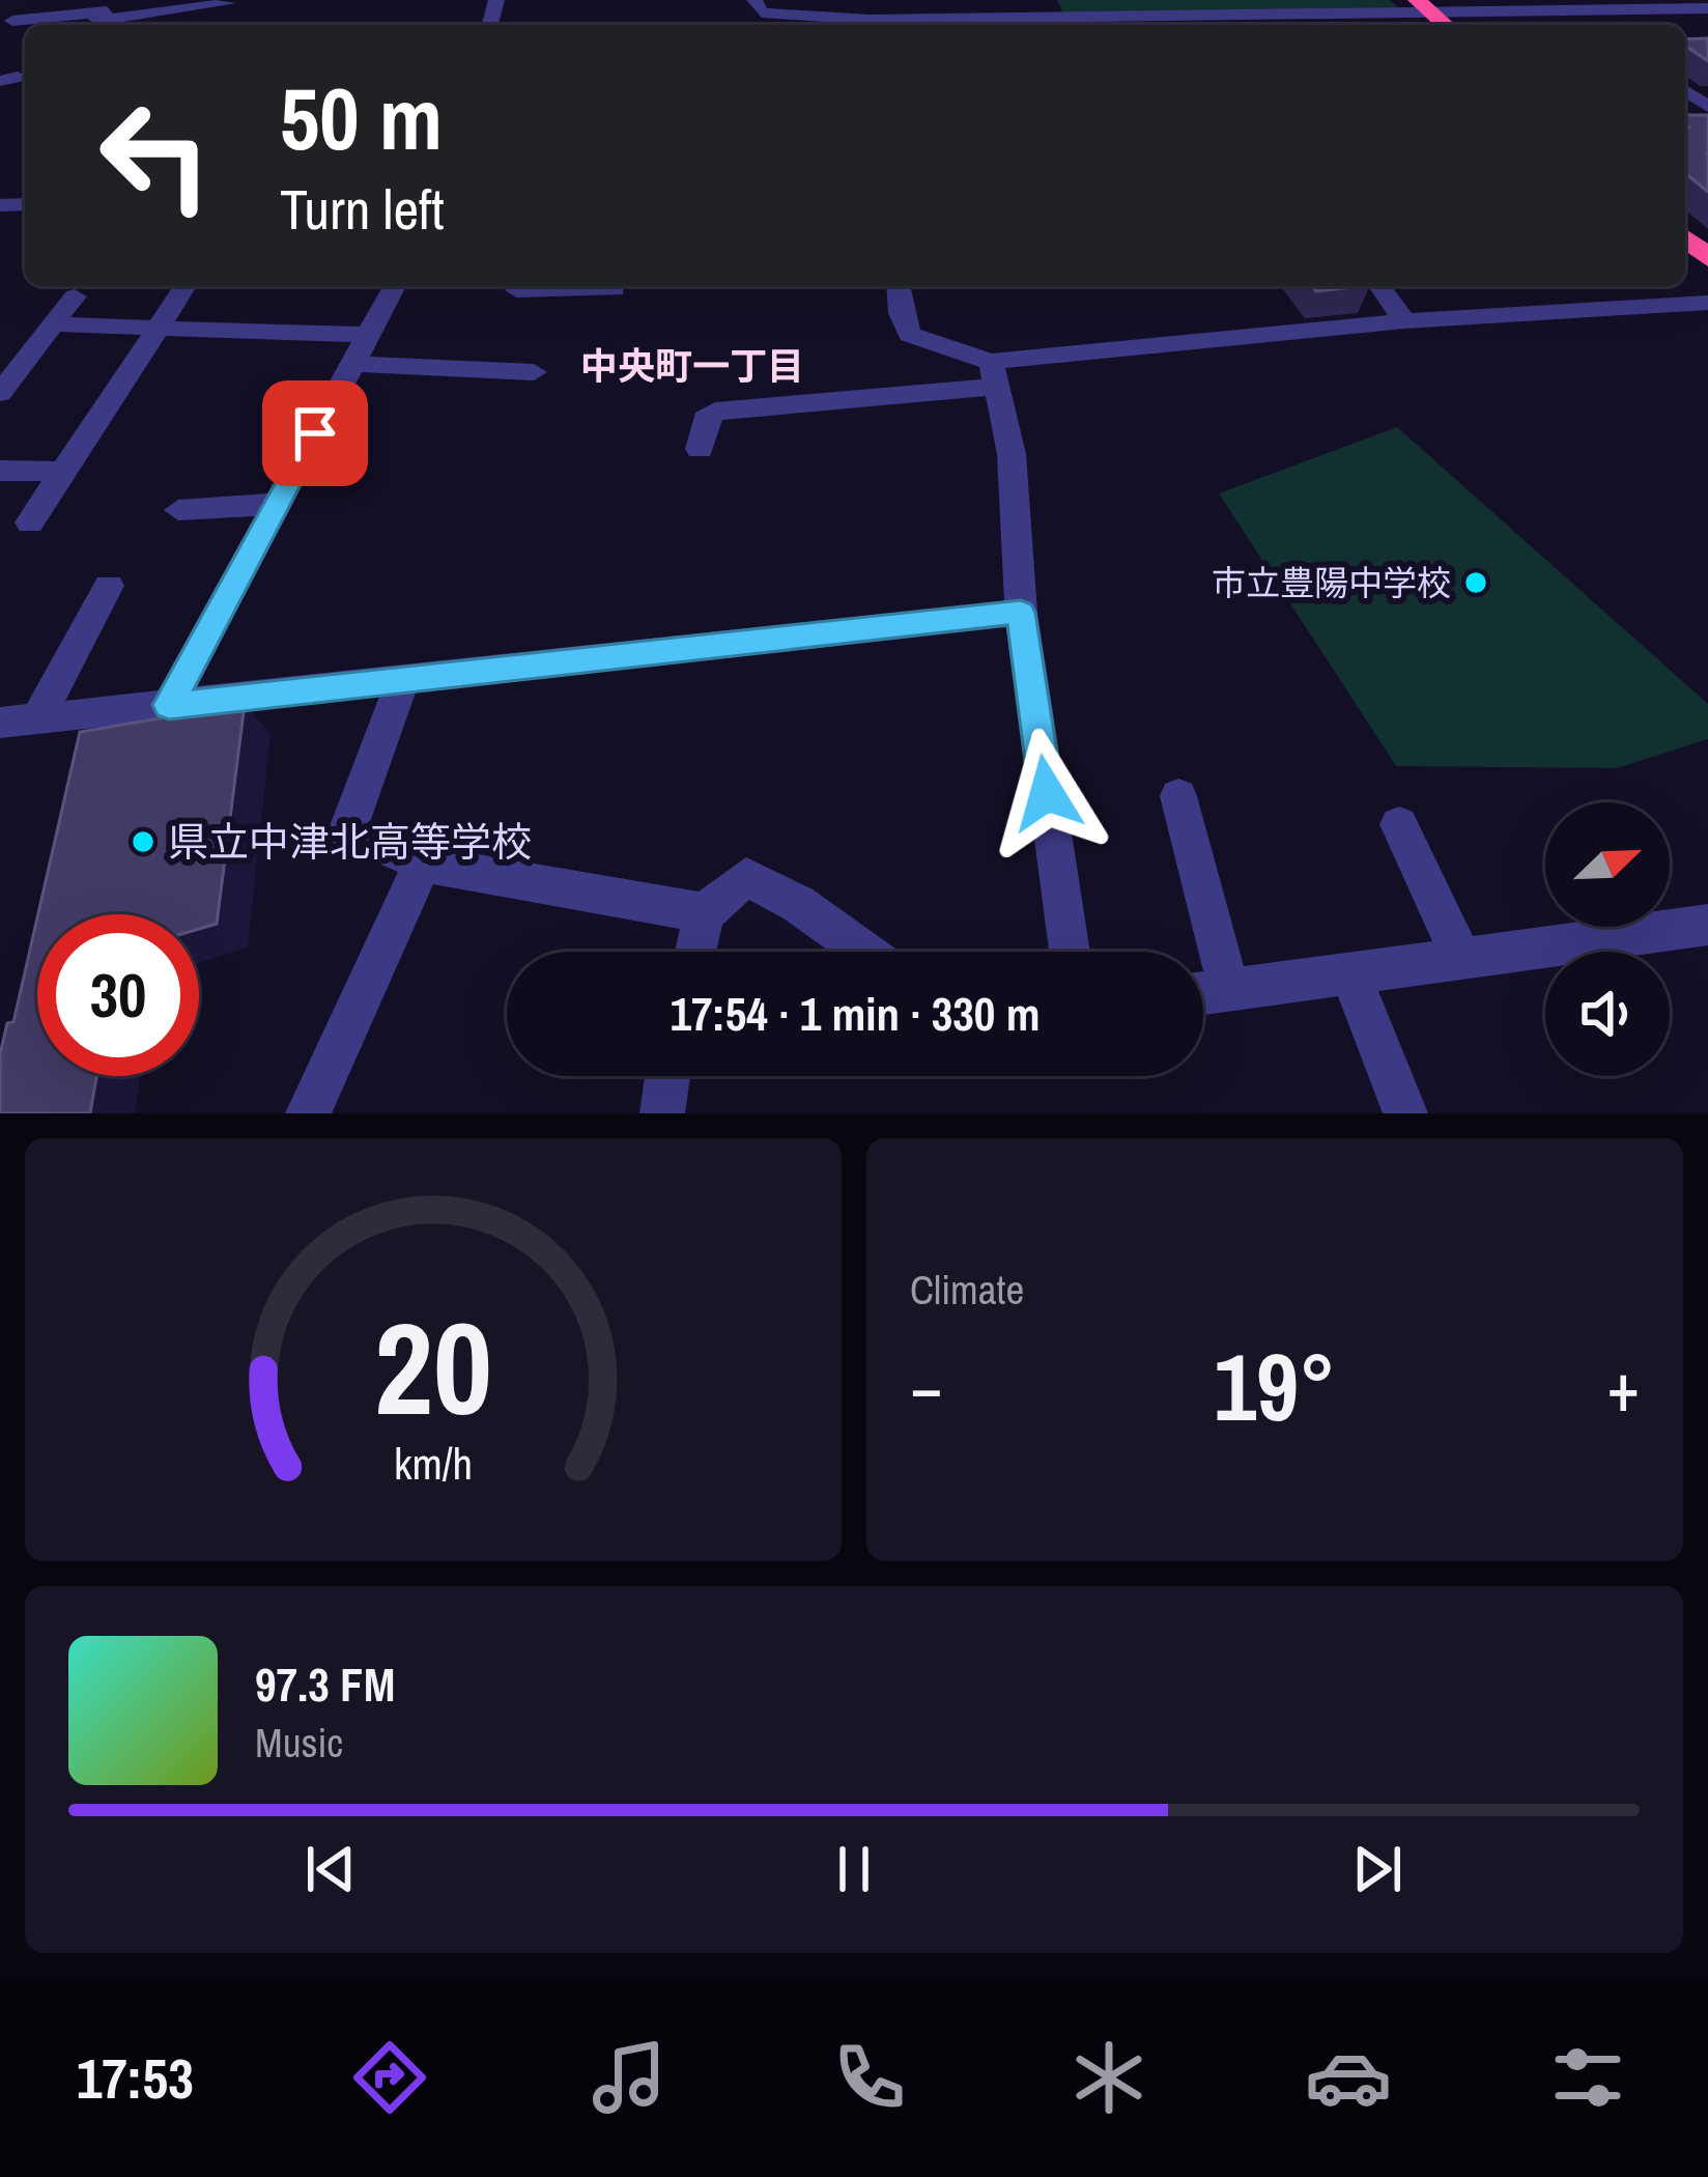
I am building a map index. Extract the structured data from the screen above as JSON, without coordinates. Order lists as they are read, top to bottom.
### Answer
{
  "districts": ["中央町一丁目"],
  "places": ["市立豊陽中学校", "県立中津北高等学校"],
  "north": "top right",
  "page": {
    "turn": ["50 m", "Turn left"],
    "limit": "30",
    "trip": "17:54 · 1 min · 330 m",
    "tile": "Climate",
    "heat": ["−", "19°", "+"],
    "song": ["97.3 FM", "Music"],
    "tabs": "17:53",
    "gauge": ["20", "km/h"]
  }
}
